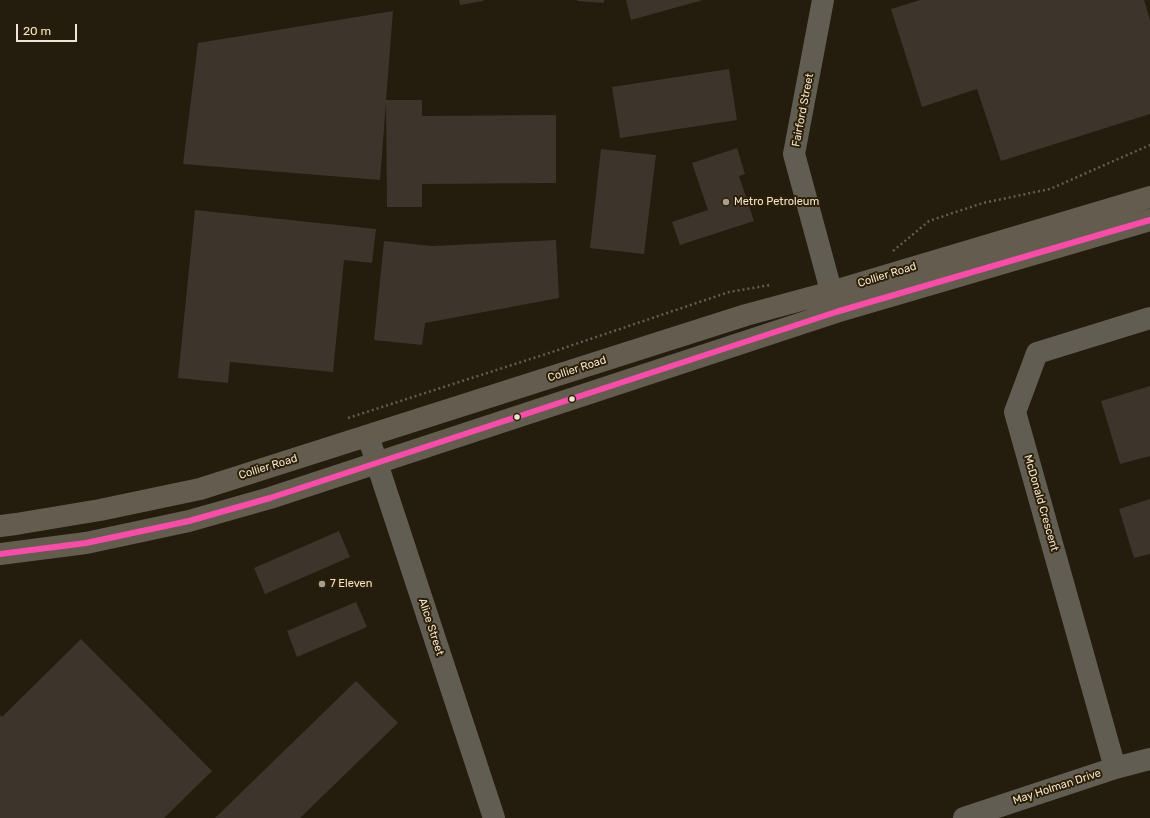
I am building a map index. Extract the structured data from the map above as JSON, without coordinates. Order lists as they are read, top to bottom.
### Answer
{
  "streets": {
    "main road": ["Collier Road"],
    "street": [
      "Fairford Street",
      "McDonald Crescent",
      "Alice Street",
      "May Holman Drive"
    ]
  },
  "crossings": [
    ["Fairford Street", "Collier Road"],
    ["Collier Road", "Alice Street"],
    ["McDonald Crescent", "May Holman Drive"]
  ],
  "places": ["Metro Petroleum", "7 Eleven"],
  "scale_bar": "20 m"
}
